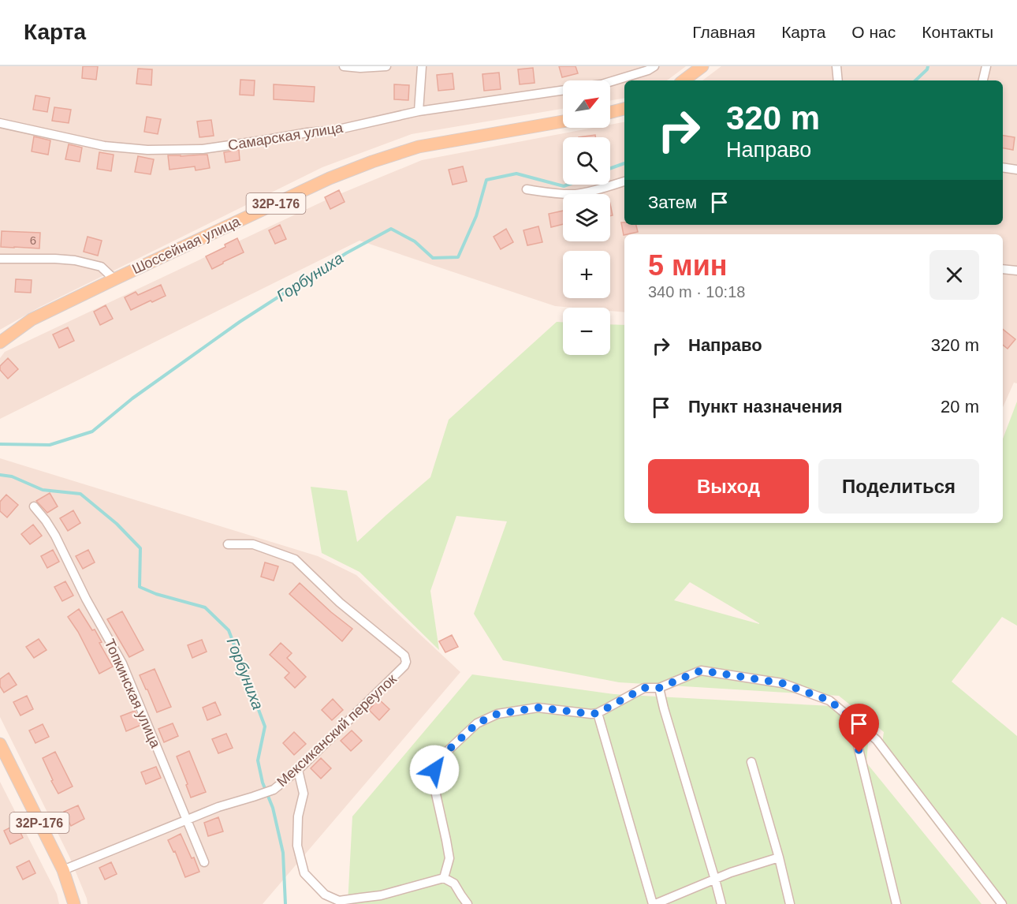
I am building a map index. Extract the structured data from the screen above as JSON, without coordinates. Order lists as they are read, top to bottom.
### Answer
{
  "streets": {
    "main road": ["32Р-176", "Шоссейная улица"],
    "street": ["Самарская улица", "Топкинская улица", "Мексиканский переулок"]
  },
  "crossings": [
    ["32Р-176", "Мексиканский переулок"],
    ["Топкинская улица", "Мексиканский переулок"]
  ],
  "water": ["Горбуниха"],
  "house_numbers": ["6"],
  "north": "top right",
  "page": {
    "header": "Карта",
    "nav": [
      "Главная",
      "Карта",
      "О нас",
      "Контакты"
    ],
    "map_buttons": ["+", "−"],
    "turn": ["320 m", "Направо"],
    "then": "Затем",
    "heading": ["5 мин", "340 m · 10:18"],
    "list": [
      {
        "name": "Направо",
        "value": "320 m"
      },
      {
        "name": "Пункт назначения",
        "value": "20 m"
      }
    ],
    "buttons": ["Выход", "Поделиться"]
  }
}
